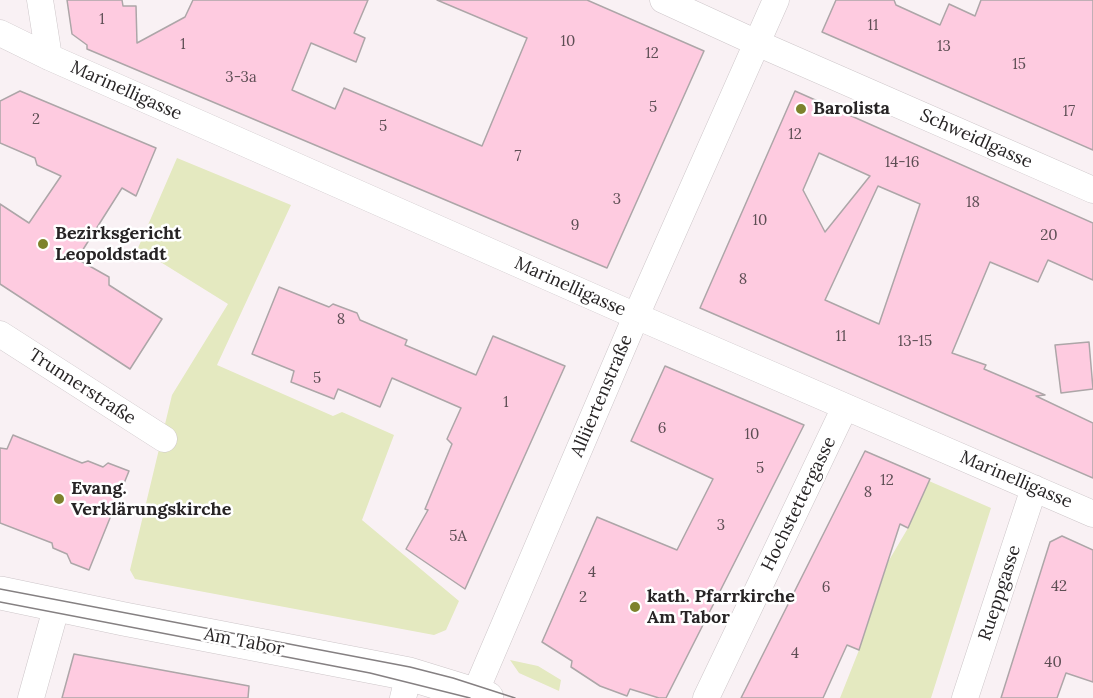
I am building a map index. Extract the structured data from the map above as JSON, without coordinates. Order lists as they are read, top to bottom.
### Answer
{
  "streets": {
    "street": [
      "Marinelligasse",
      "Schweidlgasse",
      "Trunnerstraße",
      "Alliiertenstraße",
      "Hochstettergasse",
      "Rueppgasse",
      "Am Tabor"
    ]
  },
  "crossings": [
    ["Marinelligasse", "Alliiertenstraße"],
    ["Marinelligasse", "Hochstettergasse"],
    ["Marinelligasse", "Rueppgasse"],
    ["Schweidlgasse", "Alliiertenstraße"],
    ["Alliiertenstraße", "Am Tabor"]
  ],
  "places": [
    "Barolista",
    "Bezirksgericht Leopoldstadt",
    "Evang. Verklärungskirche",
    "kath. Pfarrkirche Am Tabor"
  ],
  "house_numbers": [
    "1",
    "11",
    "10",
    "1",
    "13",
    "12",
    "15",
    "3-3a",
    "5",
    "17",
    "2",
    "5",
    "12",
    "7",
    "14-16",
    "3",
    "18",
    "10",
    "9",
    "20",
    "8",
    "8",
    "11",
    "13-15",
    "5",
    "1",
    "6",
    "10",
    "5",
    "12",
    "8",
    "3",
    "5A",
    "4",
    "42",
    "6",
    "2",
    "4",
    "40"
  ]
}
